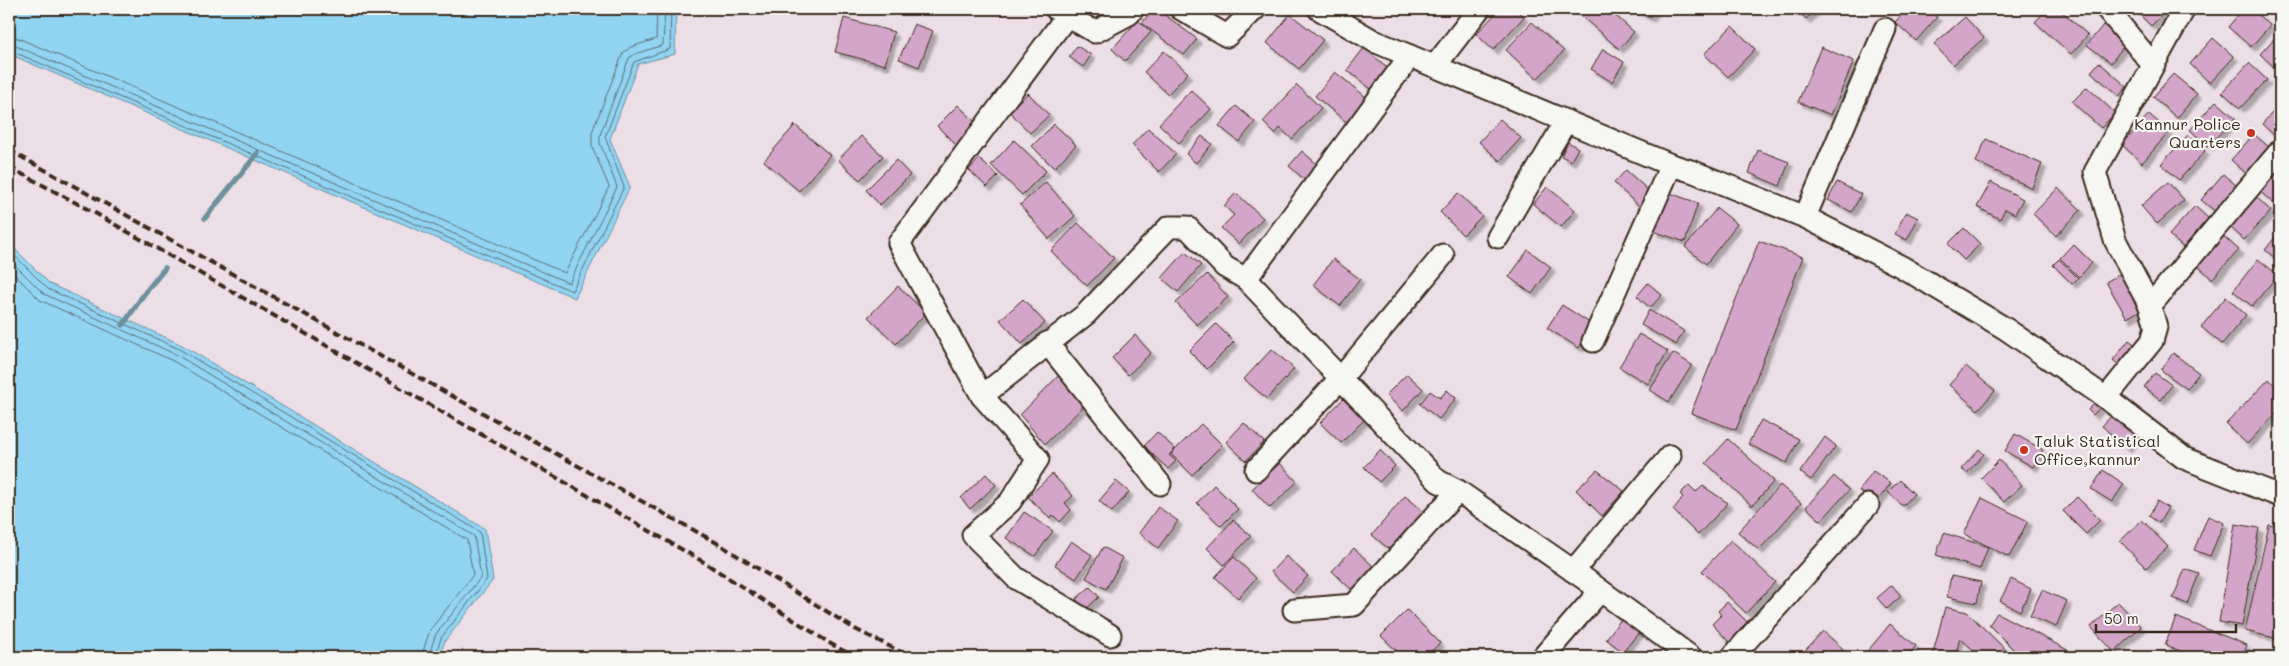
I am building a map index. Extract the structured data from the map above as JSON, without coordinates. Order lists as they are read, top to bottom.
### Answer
{
  "places": ["Kannur Police Quarters", "Taluk Statistical Office,kannur"],
  "scale_bar": "50 m"
}
